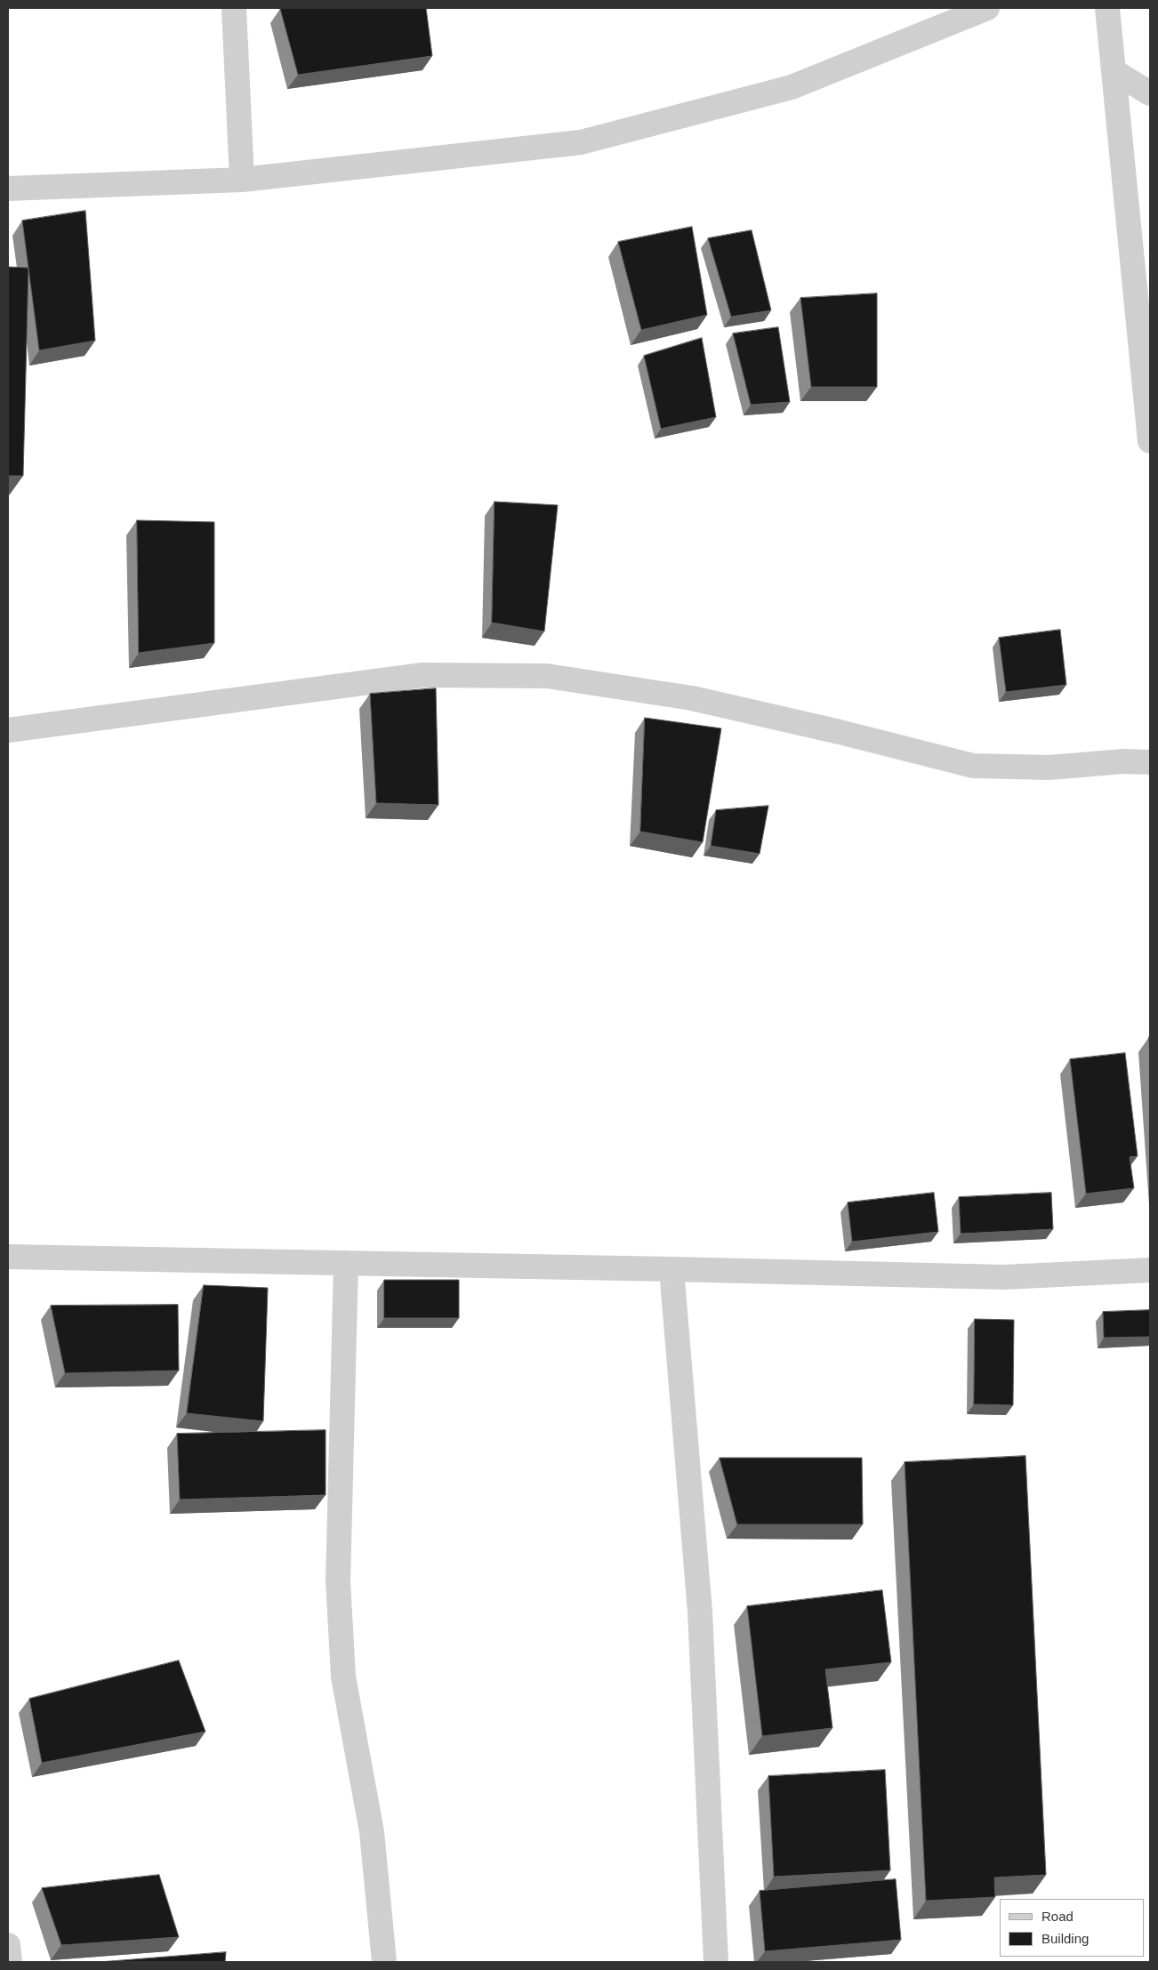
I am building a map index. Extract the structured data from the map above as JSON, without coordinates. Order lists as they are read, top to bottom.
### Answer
{
  "legend": ["Road", "Building"]
}
